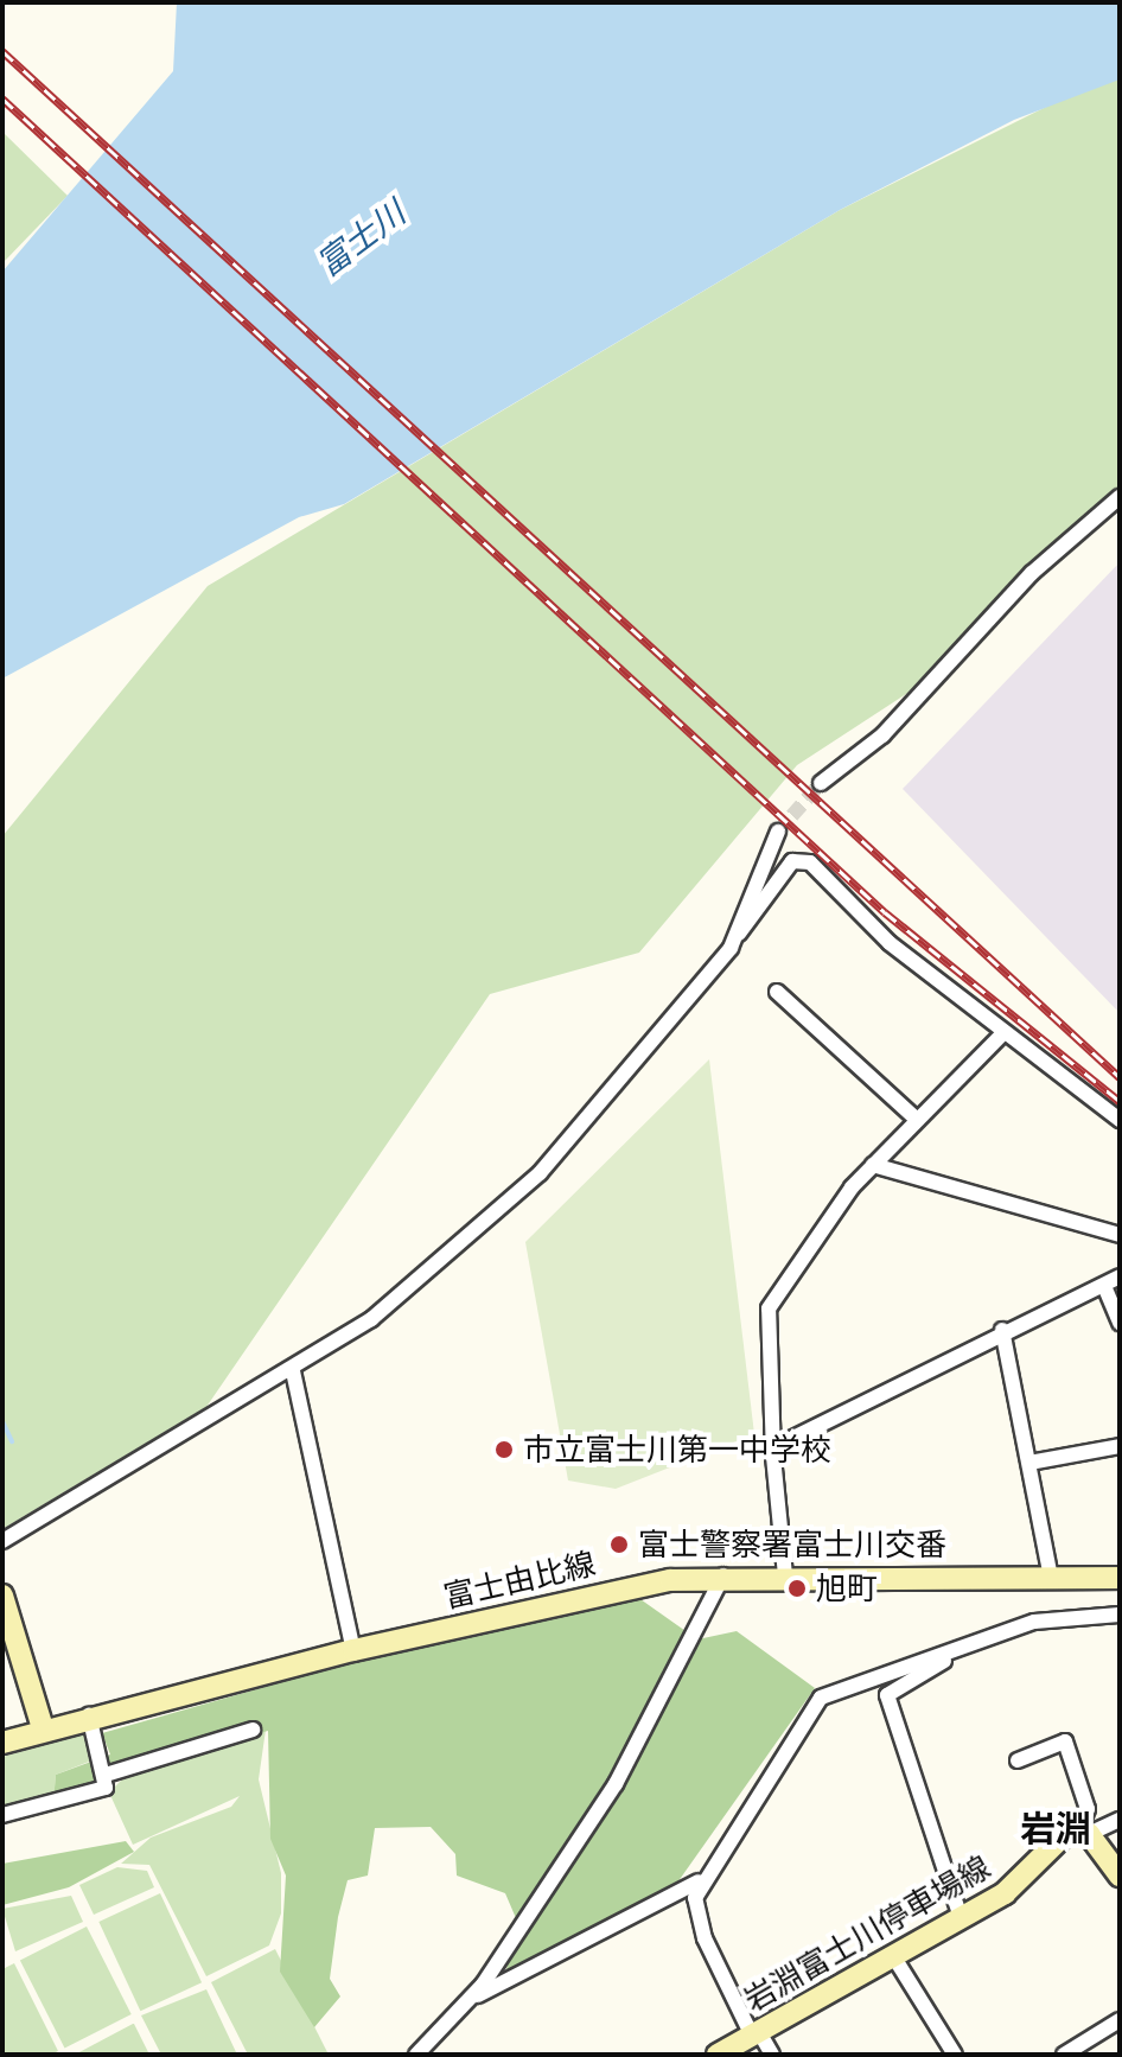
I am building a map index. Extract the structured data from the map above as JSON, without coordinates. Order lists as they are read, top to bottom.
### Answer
{
  "streets": {
    "main road": ["富士由比線", "岩淵富士川停車場線"]
  },
  "districts": ["岩淵"],
  "water": ["富士川"],
  "places": ["市立富士川第一中学校", "富士警察署富士川交番", "旭町"]
}
